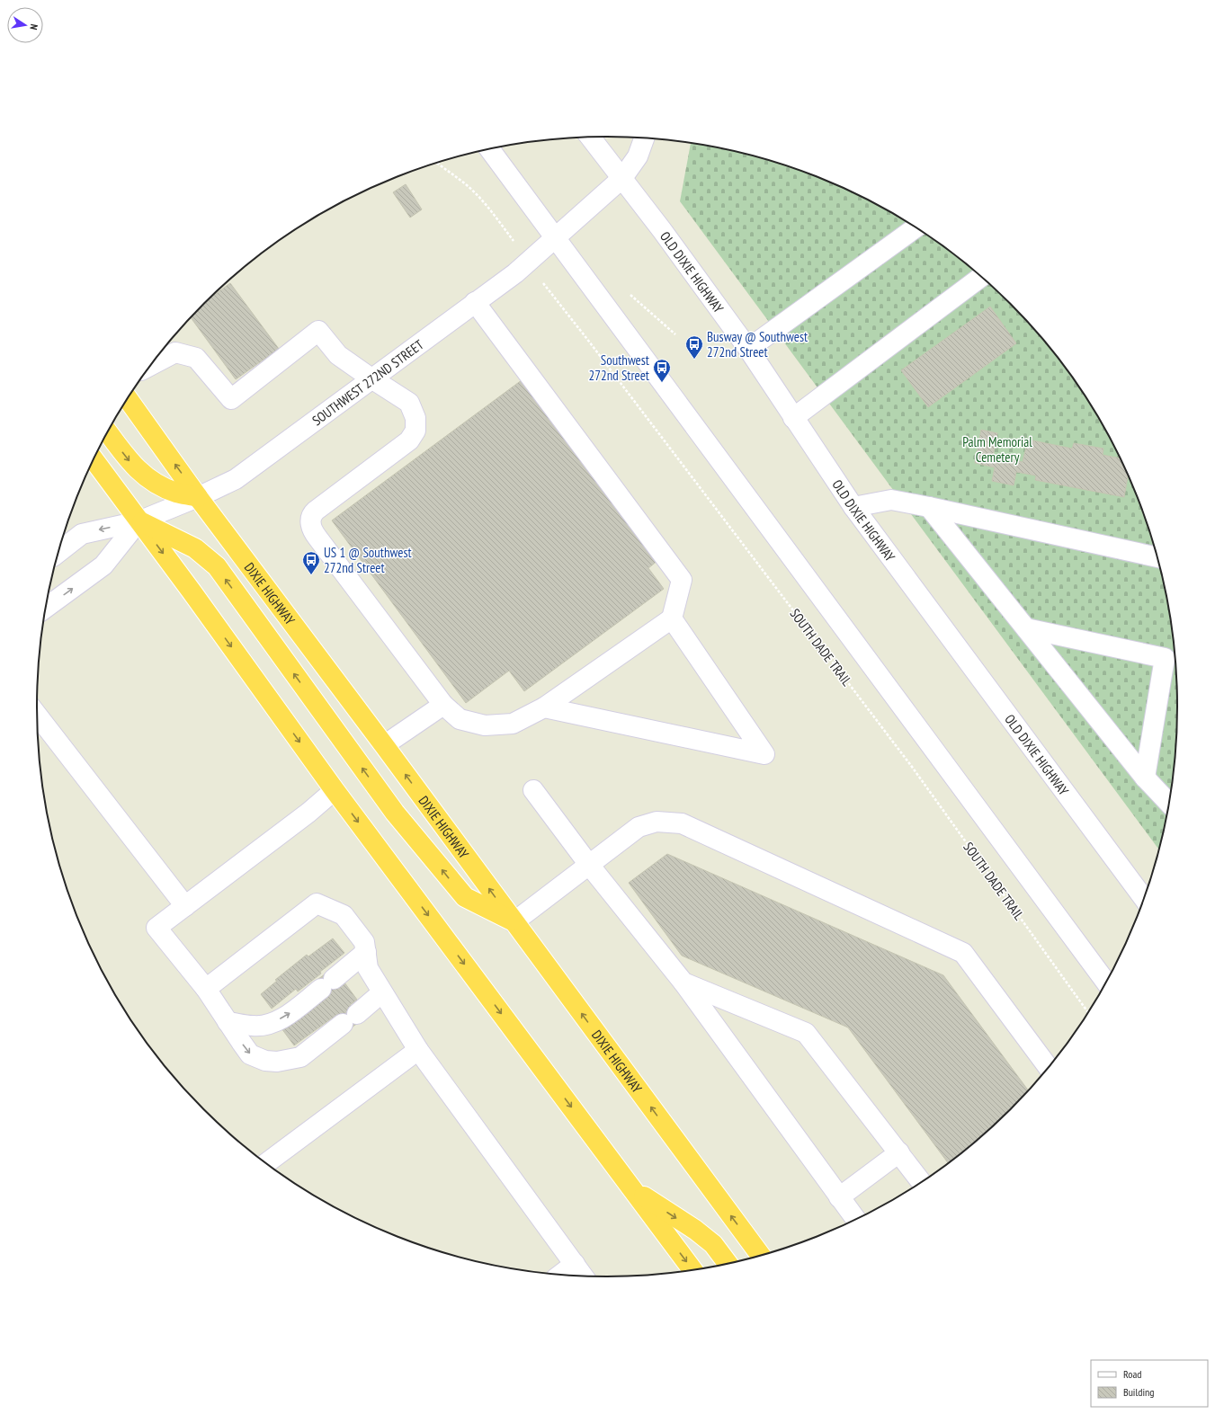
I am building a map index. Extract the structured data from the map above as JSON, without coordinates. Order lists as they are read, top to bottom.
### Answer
{
  "streets": {
    "highway": ["DIXIE HIGHWAY"],
    "street": ["OLD DIXIE HIGHWAY", "SOUTHWEST 272ND STREET"],
    "path": ["SOUTH DADE TRAIL"]
  },
  "crossings": [
    ["OLD DIXIE HIGHWAY", "SOUTHWEST 272ND STREET"],
    ["SOUTHWEST 272ND STREET", "DIXIE HIGHWAY"]
  ],
  "parks": ["Palm Memorial Cemetery"],
  "places": {
    "bus stop": ["Busway @ Southwest 272nd Street", "Southwest 272nd Street", "US 1 @ Southwest 272nd Street"]
  },
  "legend": ["Road", "Building"],
  "north": "right"
}
